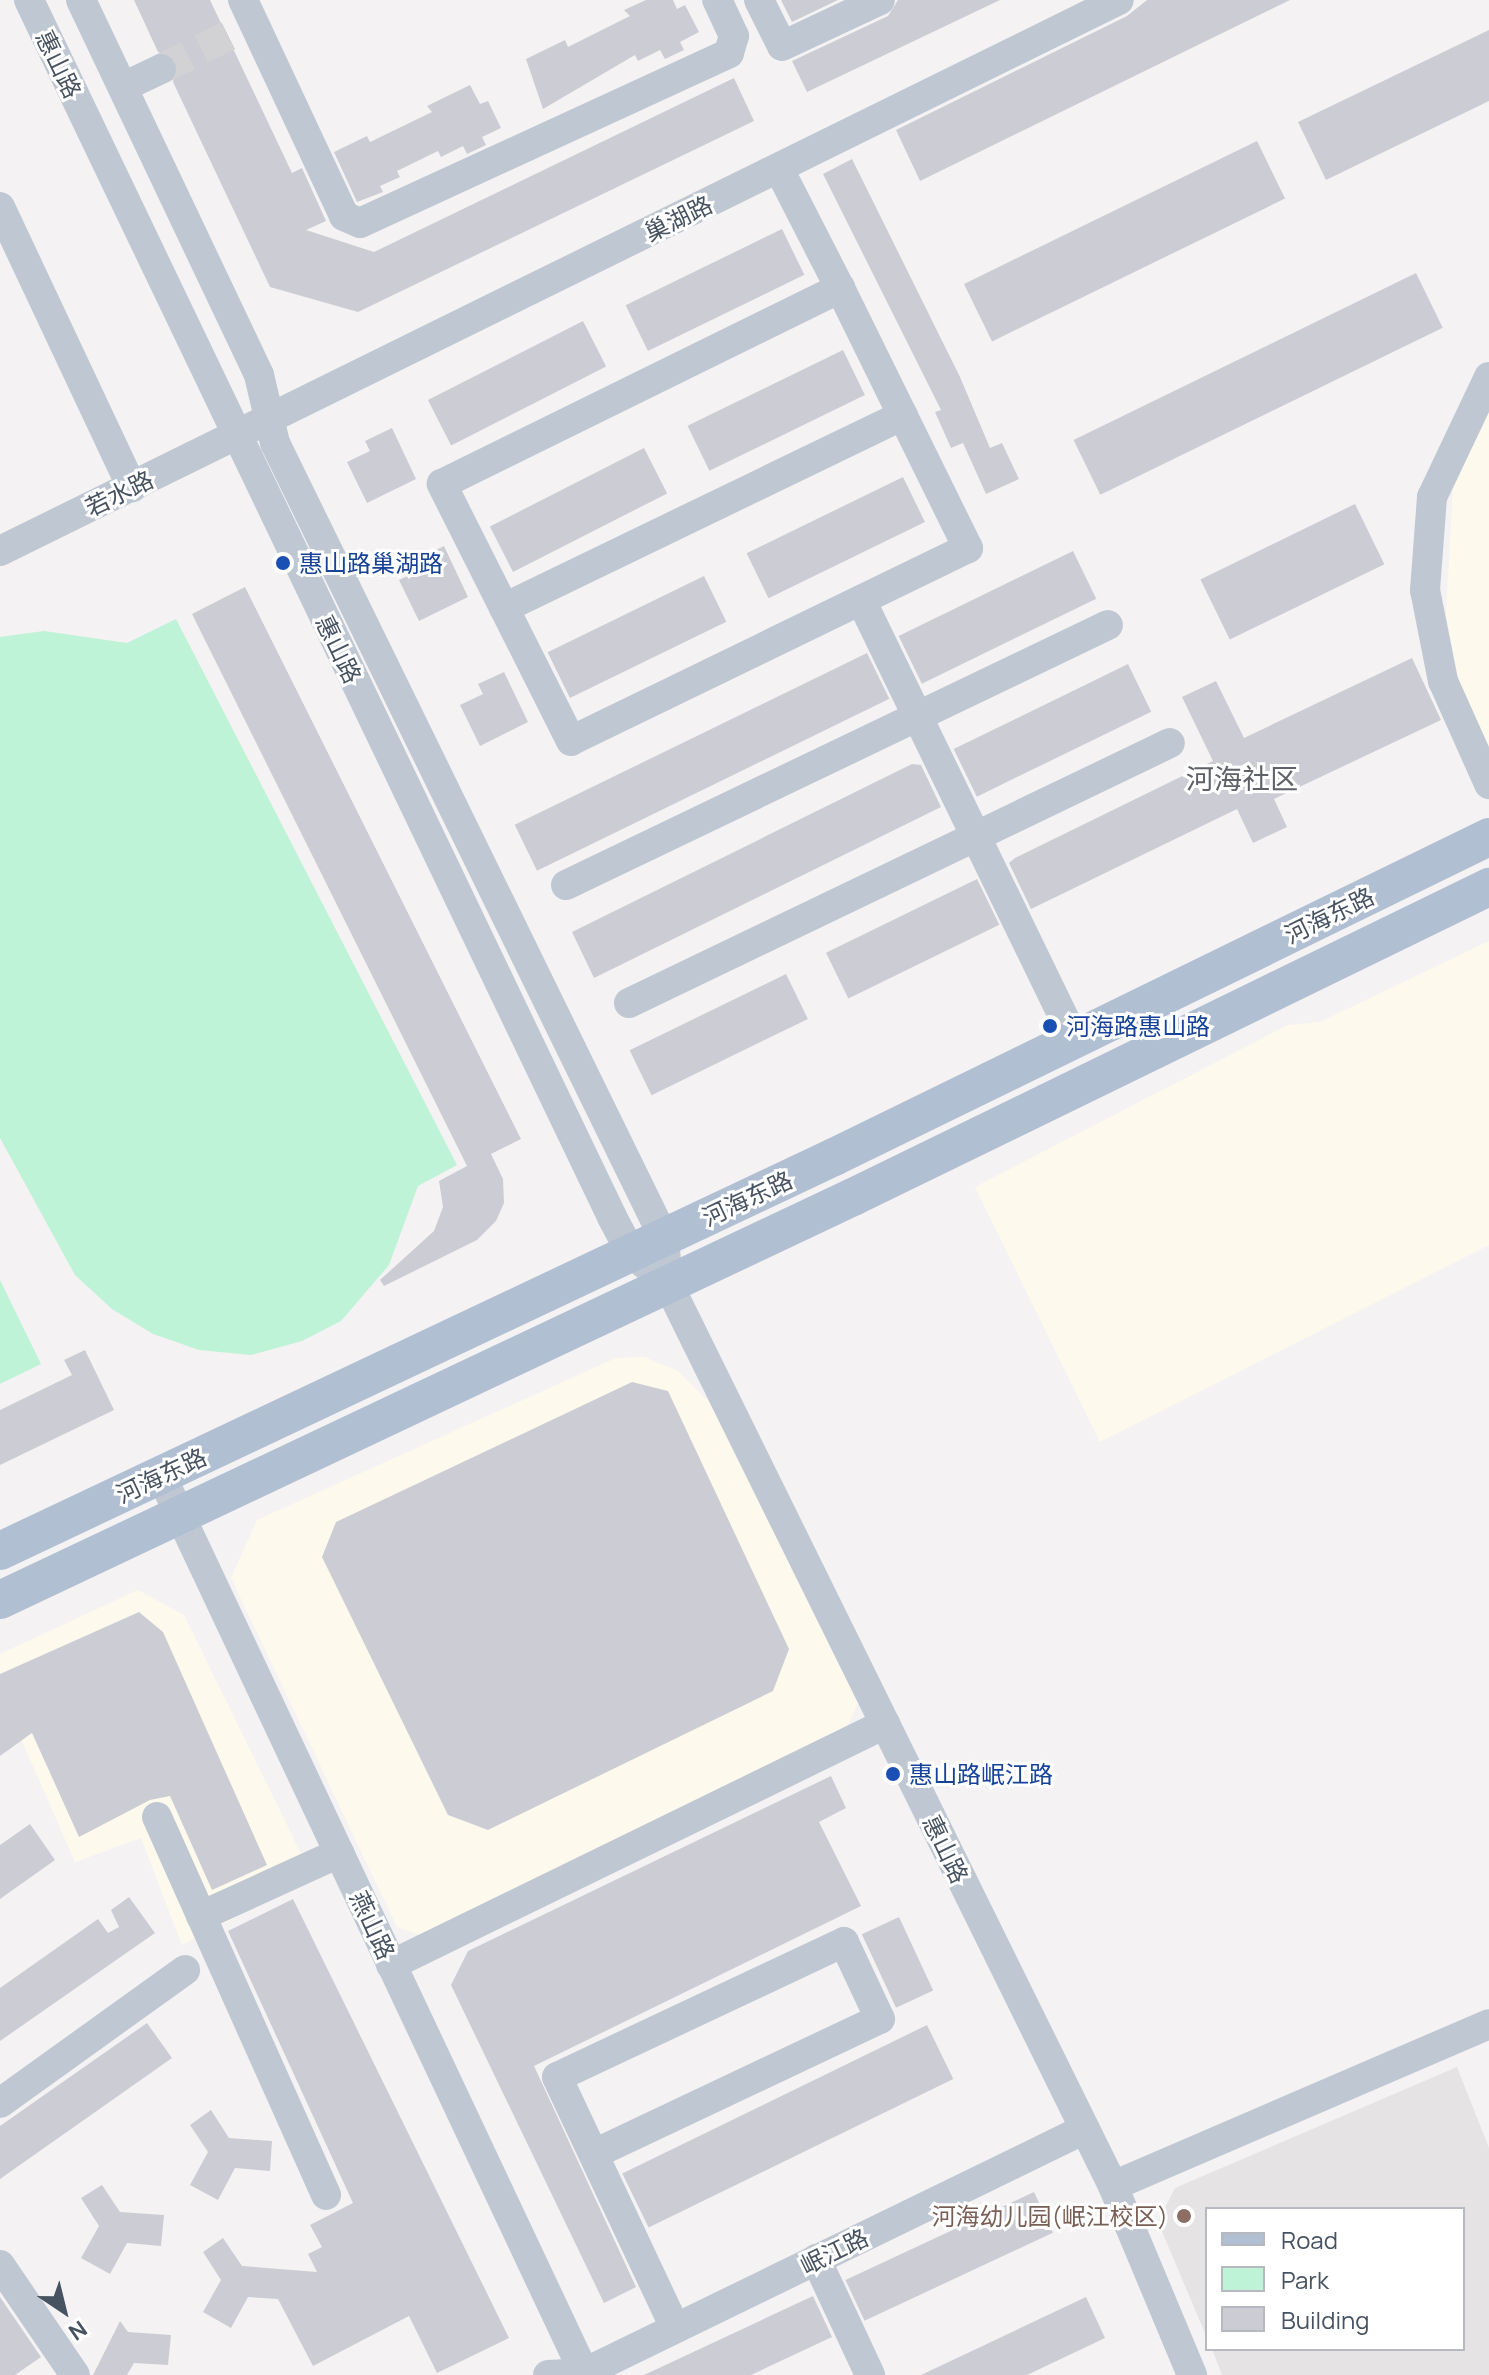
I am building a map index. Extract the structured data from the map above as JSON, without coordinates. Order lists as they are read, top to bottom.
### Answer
{
  "streets": {
    "main road": ["河海东路"],
    "street": [
      "惠山路",
      "巢湖路",
      "若水路",
      "燕山路",
      "岷江路"
    ]
  },
  "crossings": [
    ["惠山路", "巢湖路"],
    ["惠山路", "若水路"],
    ["惠山路", "河海东路"],
    ["惠山路", "岷江路"],
    ["巢湖路", "若水路"],
    ["河海东路", "燕山路"],
    ["燕山路", "岷江路"]
  ],
  "districts": ["河海社区"],
  "places": [
    "惠山路巢湖路",
    "河海路惠山路",
    "惠山路岷江路",
    "河海幼儿园(岷江校区)"
  ],
  "legend": ["Road", "Park", "Building"],
  "north": "bottom right"
}
